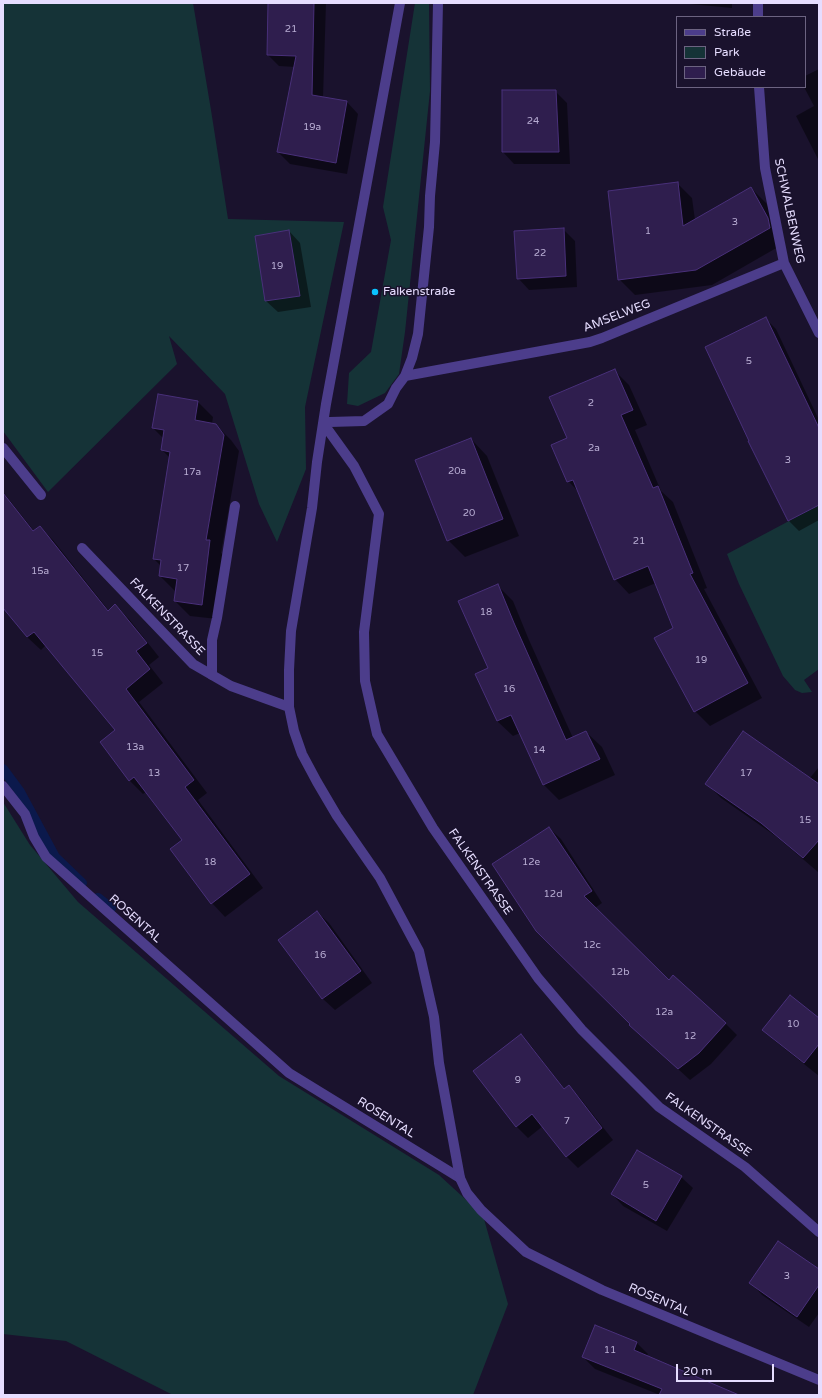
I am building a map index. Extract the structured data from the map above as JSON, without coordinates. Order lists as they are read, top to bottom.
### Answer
{
  "streets": {
    "street": [
      "SCHWALBENWEG",
      "AMSELWEG",
      "FALKENSTRASSE",
      "ROSENTAL"
    ]
  },
  "crossings": [
    ["SCHWALBENWEG", "AMSELWEG"]
  ],
  "places": ["Falkenstraße"],
  "house_numbers": [
    "21",
    "24",
    "19a",
    "3",
    "1",
    "22",
    "19",
    "5",
    "2",
    "2a",
    "3",
    "20a",
    "17a",
    "20",
    "21",
    "17",
    "15a",
    "18",
    "15",
    "19",
    "16",
    "13a",
    "14",
    "13",
    "17",
    "15",
    "18",
    "12e",
    "12d",
    "12c",
    "16",
    "12b",
    "12a",
    "10",
    "12",
    "9",
    "7",
    "5",
    "3",
    "11"
  ],
  "legend": ["Straße", "Park", "Gebäude"],
  "scale_bar": "20 m"
}
